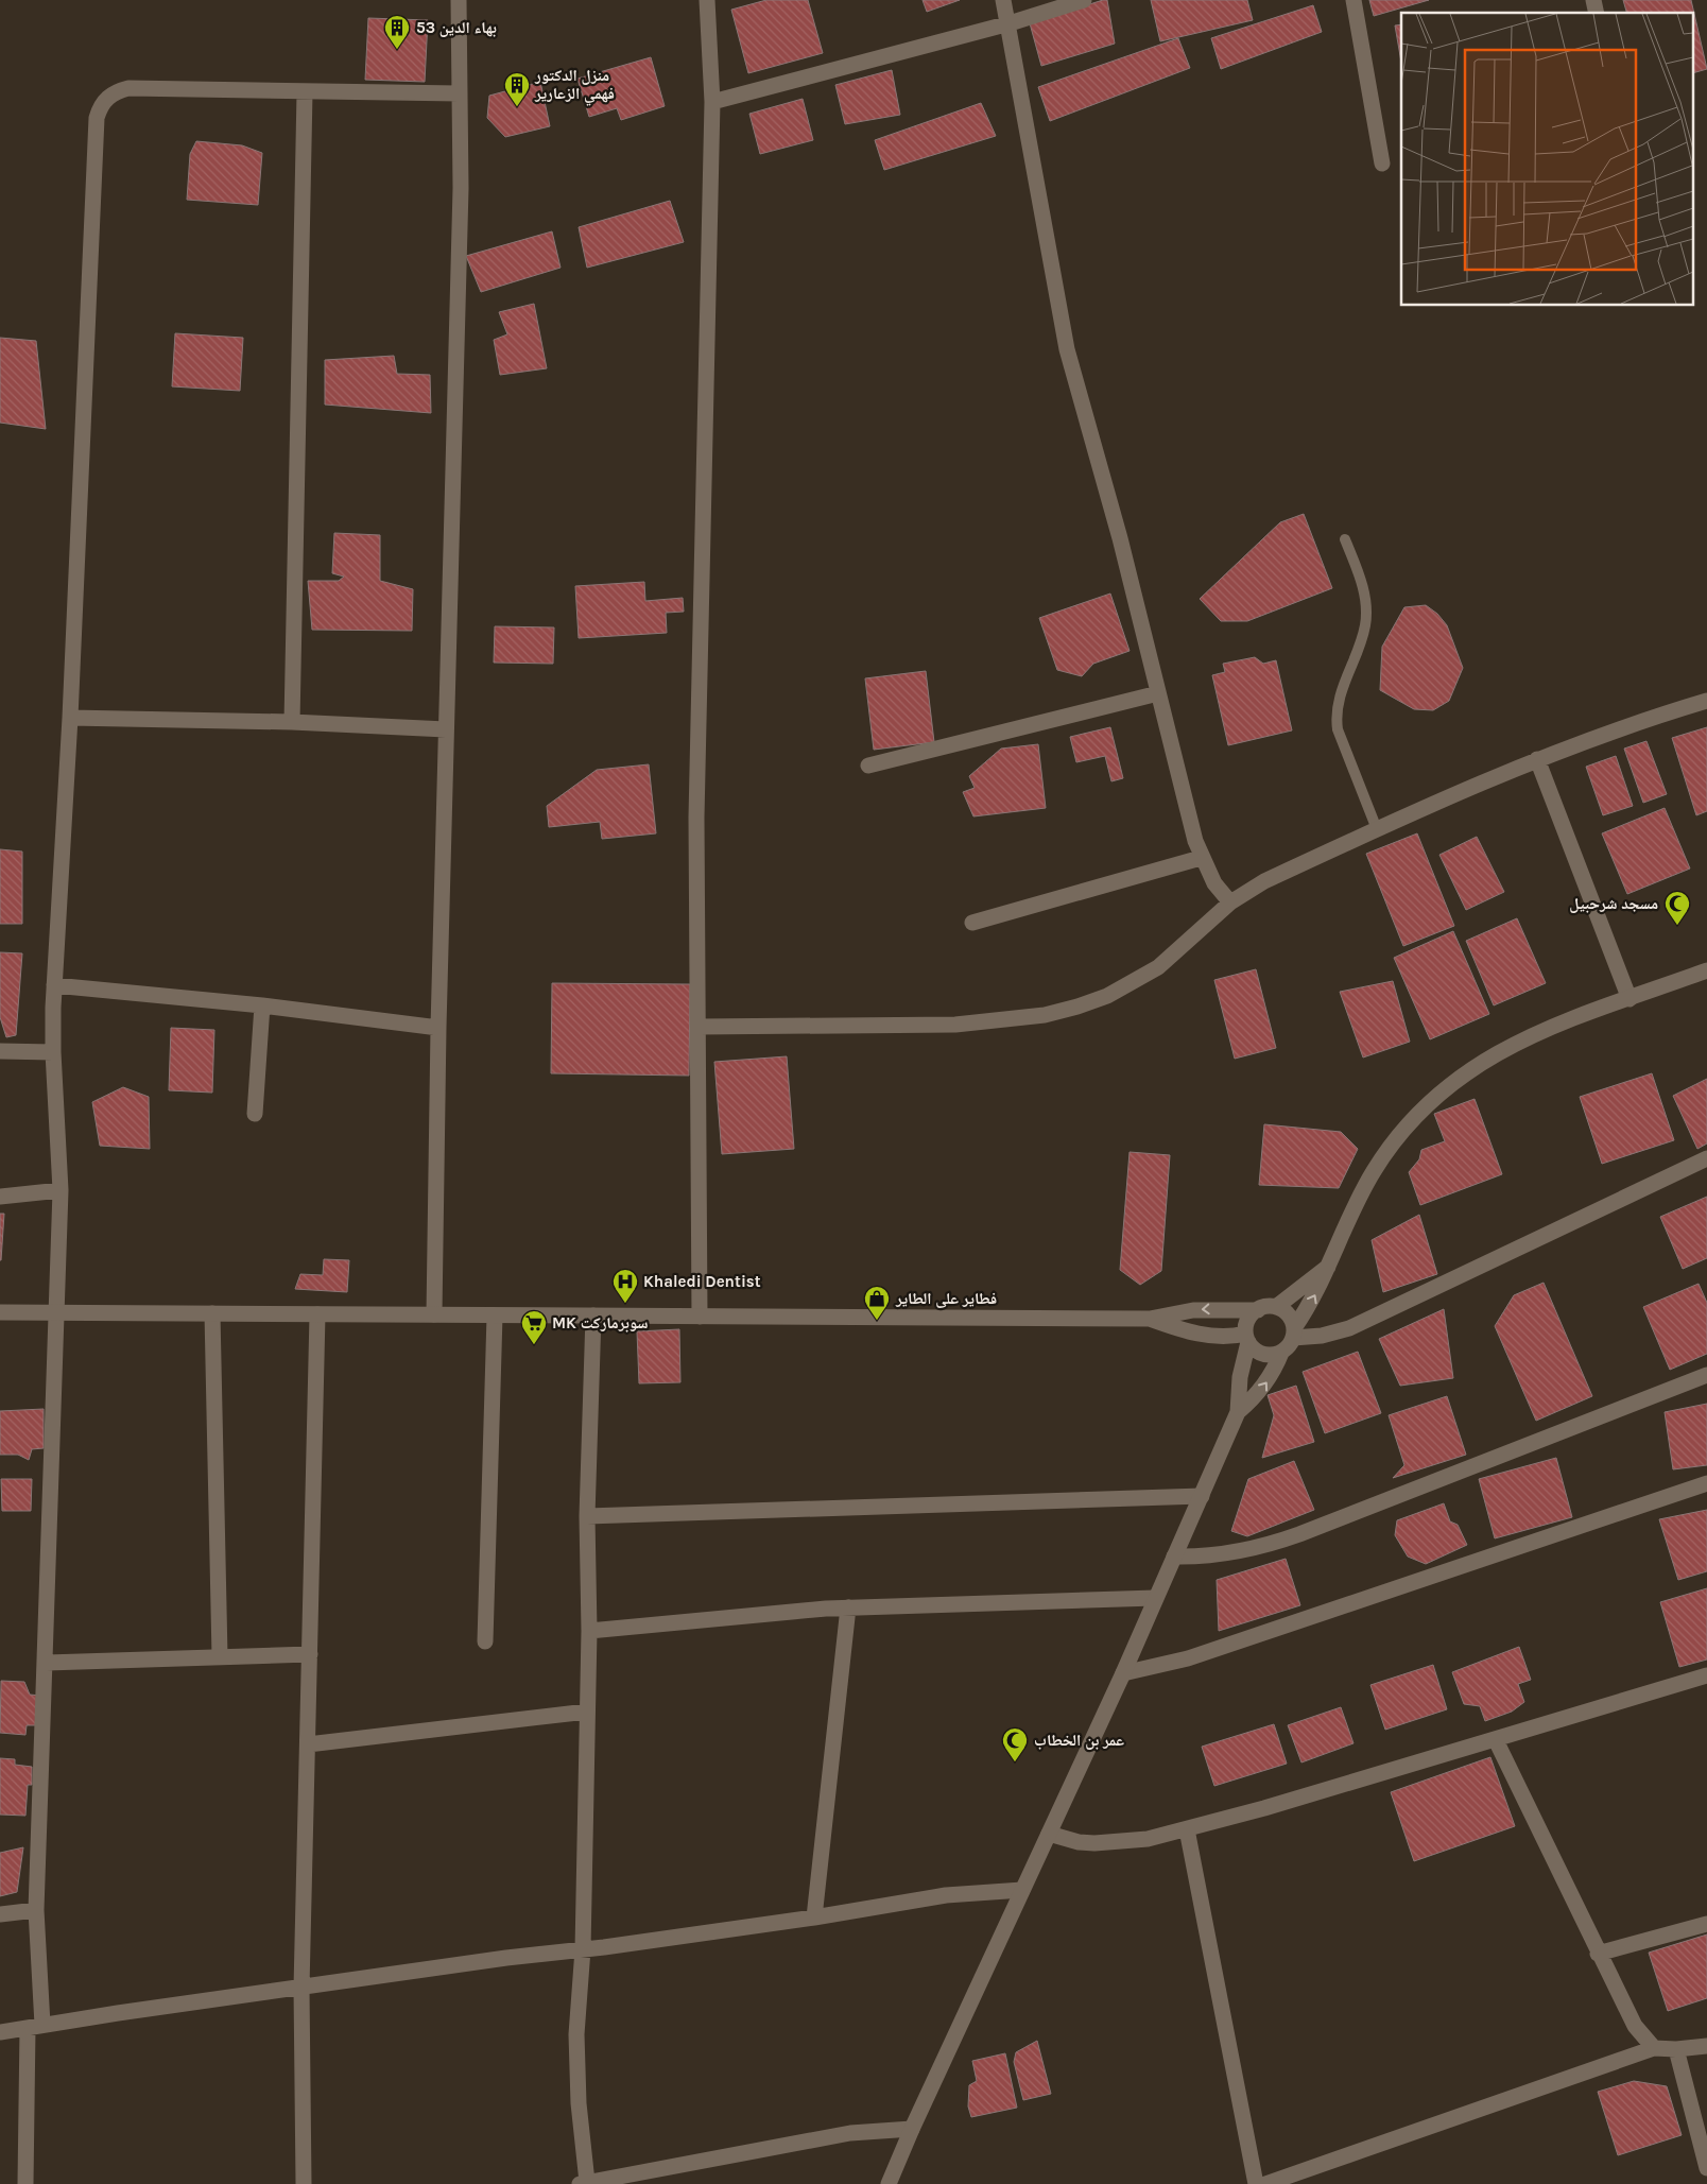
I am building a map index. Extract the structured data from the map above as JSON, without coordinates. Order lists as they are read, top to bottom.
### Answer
{
  "places": {
    "building": ["بهاء الدين 53", "منزل الدكتور فهمي الزعارير"],
    "mosque": ["مسجد شرحبيل", "عمر بن الخطاب"],
    "hospital": ["Khaledi Dentist"],
    "shop": ["فطاير على الطاير"],
    "supermarket": ["MK سوبرماركت"]
  }
}
